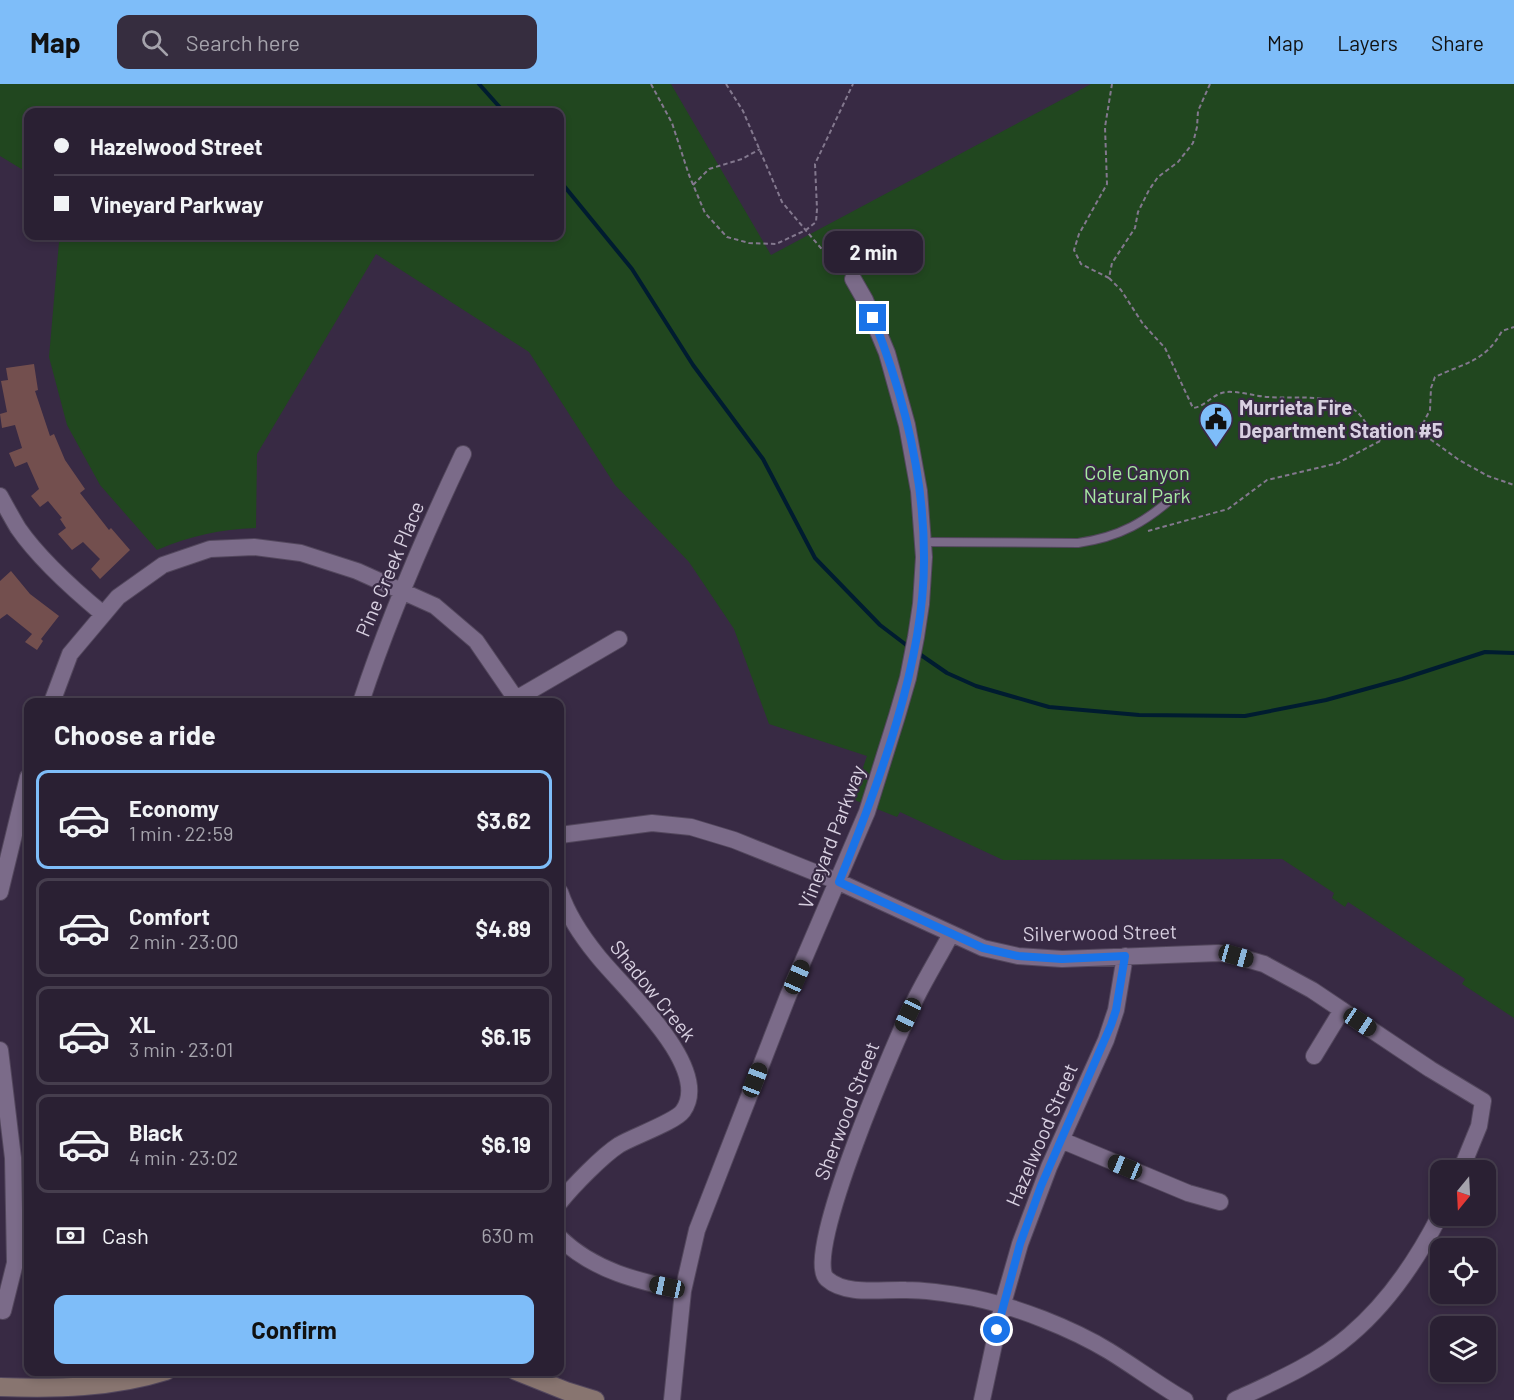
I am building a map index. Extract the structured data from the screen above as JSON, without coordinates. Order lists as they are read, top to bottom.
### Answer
{
  "streets": {
    "street": [
      "Pine Creek Place",
      "Vineyard Parkway",
      "Silverwood Street",
      "Shadow Creek",
      "Sherwood Street",
      "Hazelwood Street"
    ]
  },
  "crossings": [
    ["Vineyard Parkway", "Silverwood Street"],
    ["Silverwood Street", "Sherwood Street"],
    ["Silverwood Street", "Hazelwood Street"],
    ["Sherwood Street", "Hazelwood Street"]
  ],
  "parks": ["Cole Canyon Natural Park"],
  "places": {
    "public building": ["Murrieta Fire Department Station #5"]
  },
  "north": "bottom",
  "page": {
    "header": "Map",
    "search": "Search here",
    "nav": ["Map", "Layers", "Share"],
    "banner": ["Hazelwood Street", "Vineyard Parkway"],
    "bubble": "2 min",
    "heading": "Choose a ride",
    "list": [
      {
        "name": "Economy",
        "note": "1 min · 22:59",
        "value": "$3.62"
      },
      {
        "name": "Comfort",
        "note": "2 min · 23:00",
        "value": "$4.89"
      },
      {
        "name": "XL",
        "note": "3 min · 23:01",
        "value": "$6.15"
      },
      {
        "name": "Black",
        "note": "4 min · 23:02",
        "value": "$6.19"
      }
    ],
    "pay": ["Cash", "630 m"],
    "buttons": "Confirm"
  }
}
